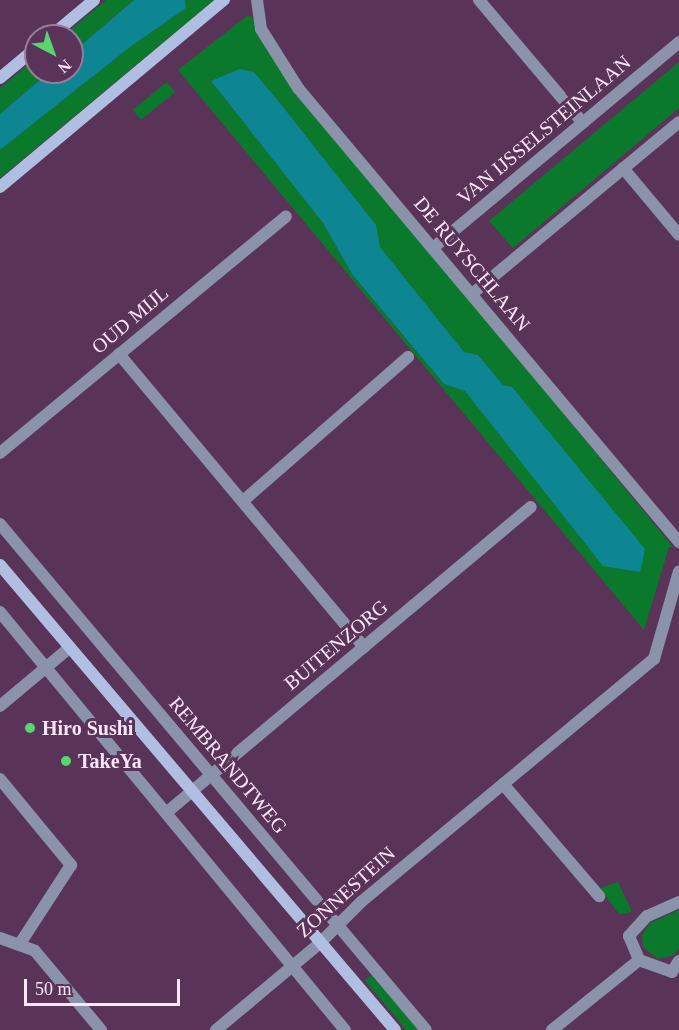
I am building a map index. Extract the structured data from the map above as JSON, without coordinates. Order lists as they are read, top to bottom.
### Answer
{
  "streets": {
    "street": [
      "VAN IJSSELSTEINLAAN",
      "DE RUYSCHLAAN",
      "OUD MIJL",
      "BUITENZORG",
      "REMBRANDTWEG",
      "ZONNESTEIN"
    ]
  },
  "crossings": [
    ["VAN IJSSELSTEINLAAN", "DE RUYSCHLAAN"],
    ["BUITENZORG", "REMBRANDTWEG"],
    ["REMBRANDTWEG", "ZONNESTEIN"]
  ],
  "places": ["Hiro Sushi", "TakeYa"],
  "scale_bar": "50 m",
  "north": "bottom right"
}
